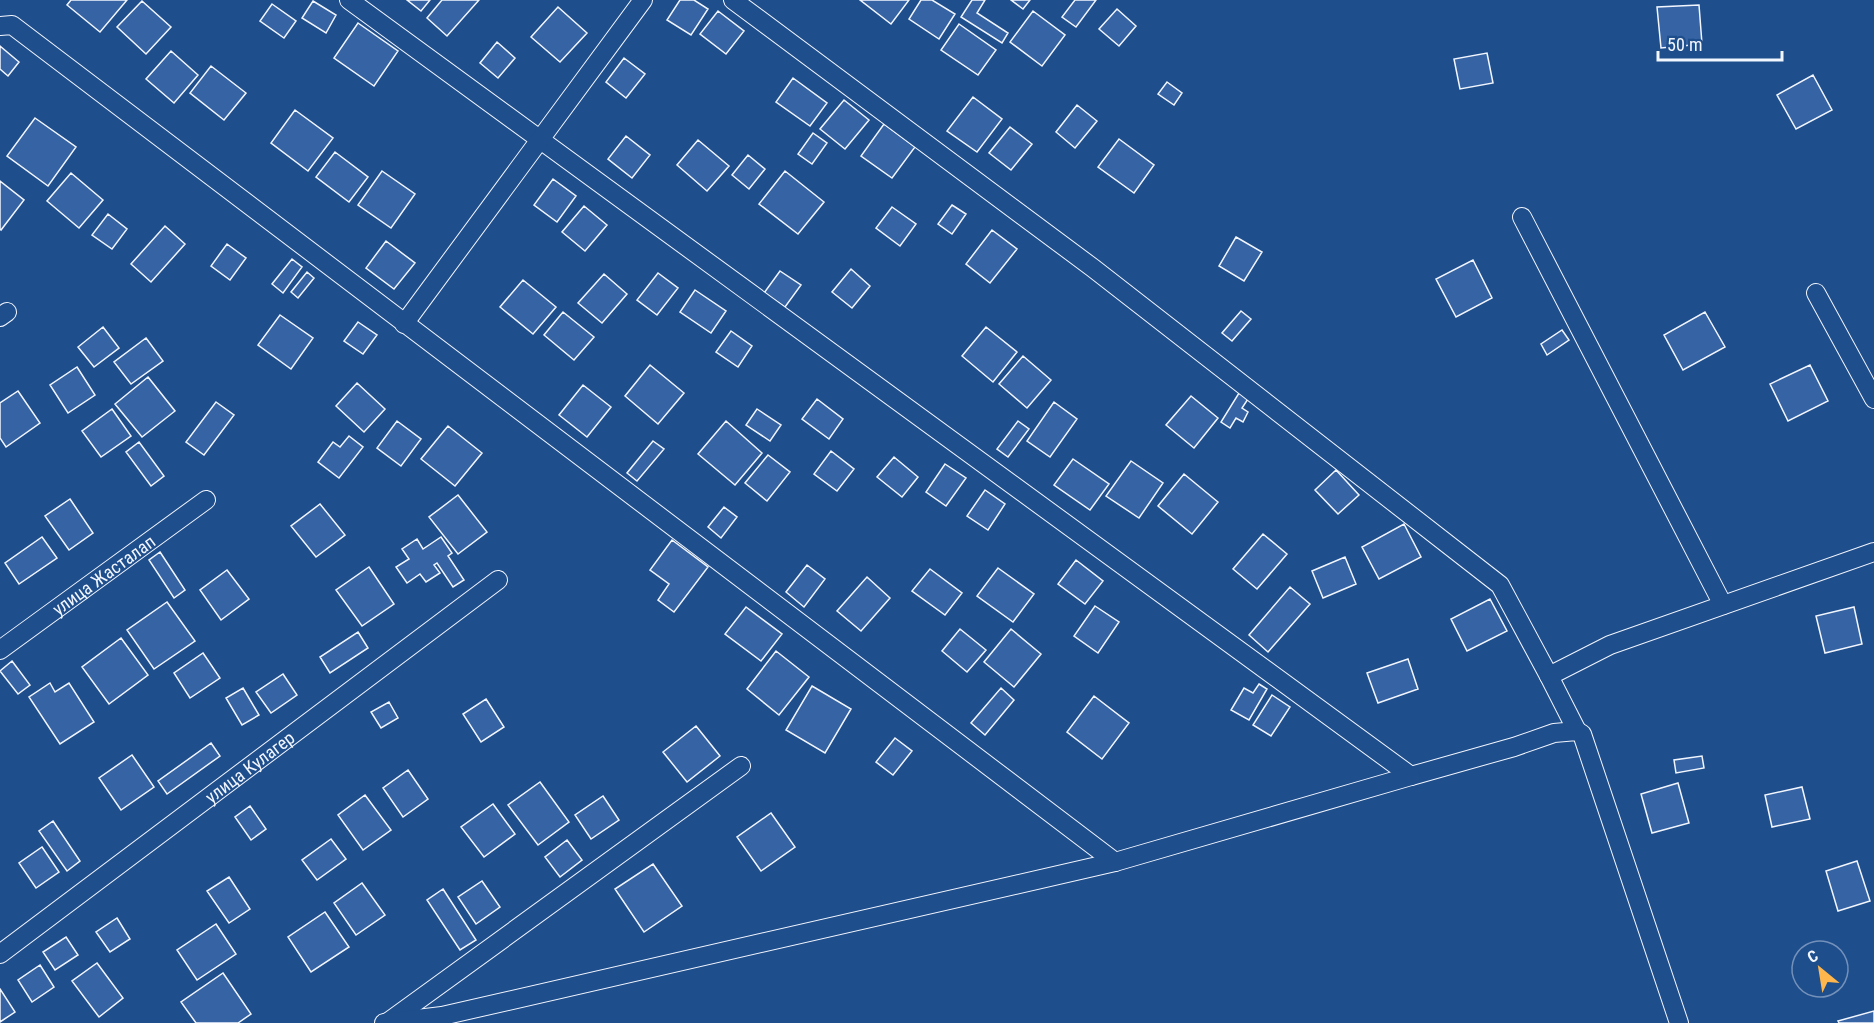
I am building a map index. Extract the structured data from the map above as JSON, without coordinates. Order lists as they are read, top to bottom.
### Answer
{
  "streets": {
    "street": ["улица Жасталап", "улица Кулагер"]
  },
  "scale_bar": "50 m",
  "north": "top left"
}
